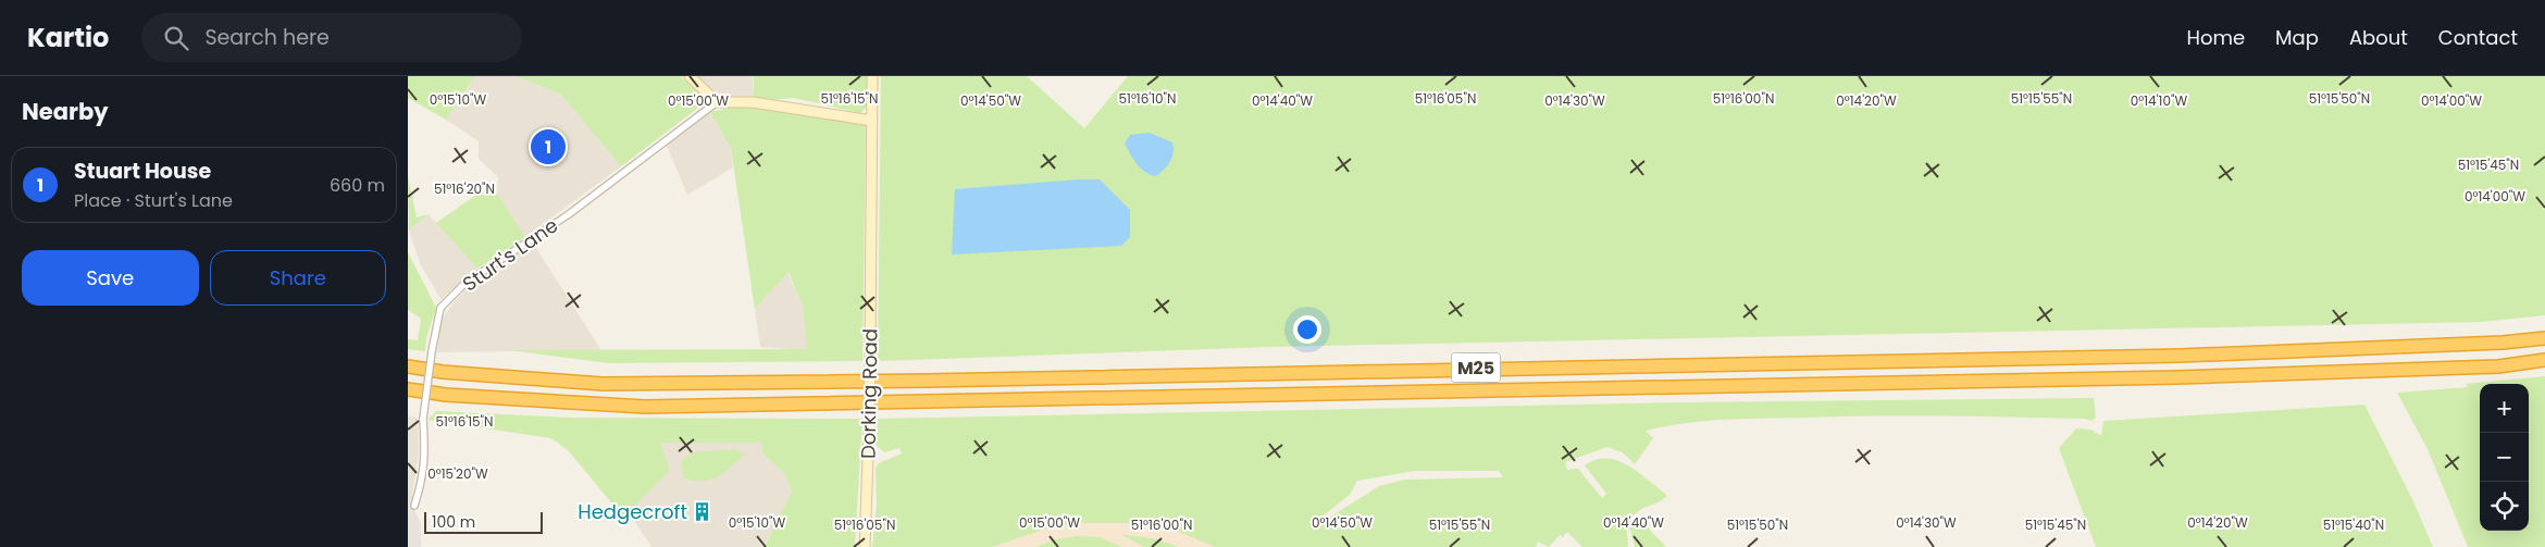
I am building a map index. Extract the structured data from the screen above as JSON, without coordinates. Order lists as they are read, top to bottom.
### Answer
{
  "streets": {
    "highway": ["M25"],
    "main road": ["Dorking Road"],
    "street": ["Sturt's Lane"]
  },
  "places": {
    "building": ["Hedgecroft"]
  },
  "scale_bar": "100 m",
  "page": {
    "header": "Kartio",
    "search": "Search here",
    "nav": [
      "Home",
      "Map",
      "About",
      "Contact"
    ],
    "heading": "Nearby",
    "pins": "1",
    "list": [
      {
        "mark": "1",
        "name": "Stuart House",
        "note": "Place · Sturt's Lane",
        "value": "660 m"
      }
    ],
    "buttons": ["Save", "Share"],
    "map_buttons": ["+", "−"],
    "scale": "100 m"
  },
  "coordinates": [
    "51°16'00\"N",
    "51°15'55\"N",
    "51°15'50\"N",
    "51°16'15\"N",
    "51°16'10\"N",
    "51°16'05\"N",
    "0°15'10\"W",
    "0°14'00\"W",
    "0°15'00\"W",
    "0°14'50\"W",
    "0°14'40\"W",
    "0°14'30\"W",
    "0°14'20\"W",
    "0°14'10\"W",
    "51°15'45\"N",
    "51°16'20\"N",
    "0°15'20\"W",
    "51°15'40\"N"
  ]
}
